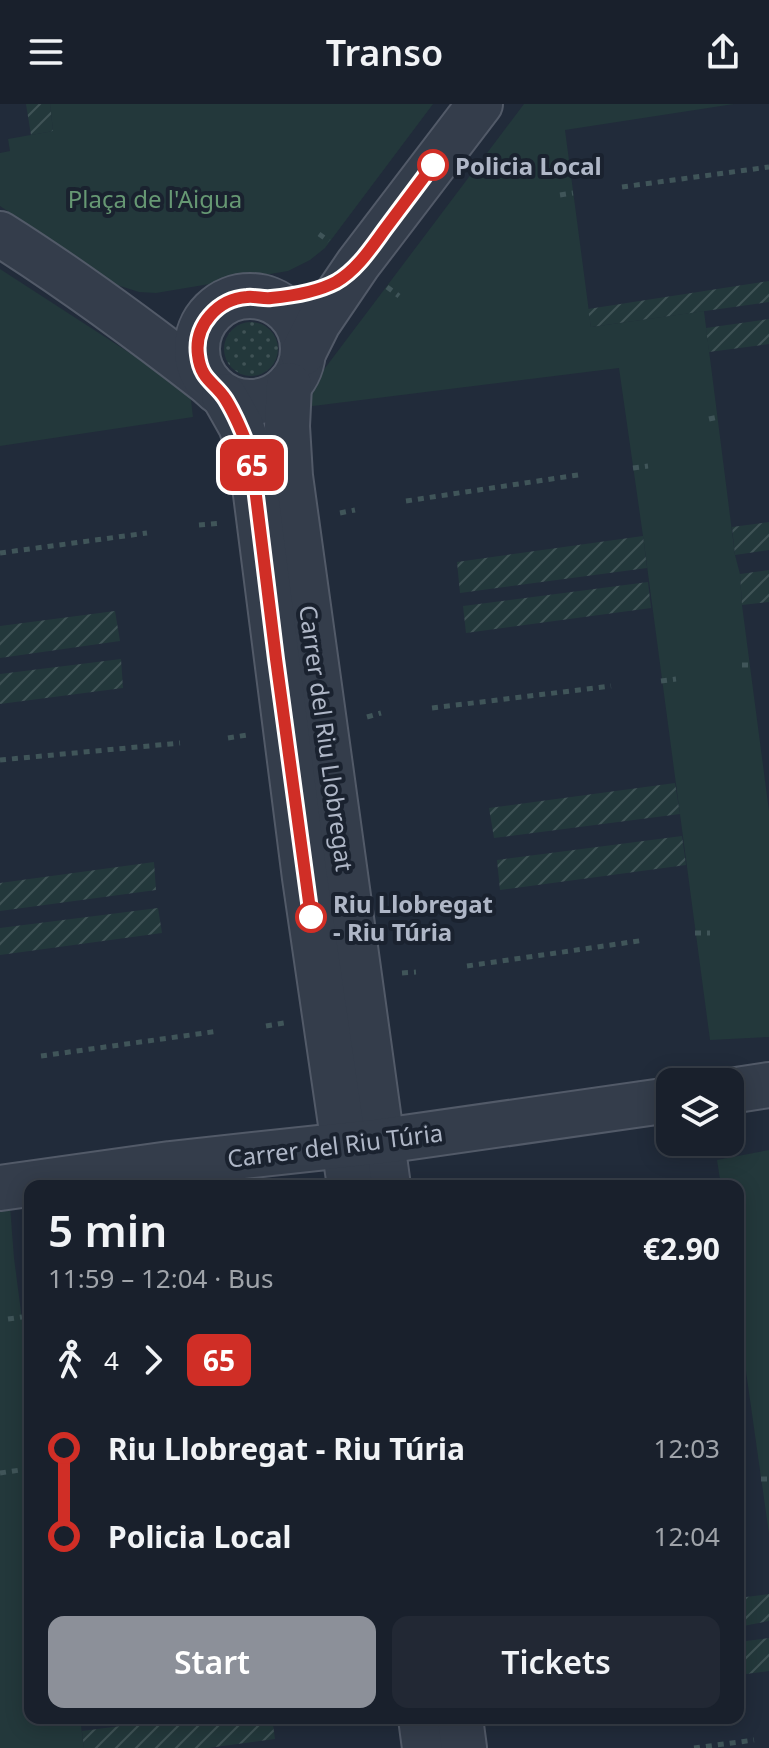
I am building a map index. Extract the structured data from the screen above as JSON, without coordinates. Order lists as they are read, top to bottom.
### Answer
{
  "streets": {
    "street": ["Carrer del Riu Llobregat", "Carrer del Riu Túria"]
  },
  "crossings": [
    ["Carrer del Riu Llobregat", "Carrer del Riu Túria"]
  ],
  "parks": ["Plaça de l'Aigua"],
  "places": ["Policia Local", "Riu Llobregat - Riu Túria"],
  "lines": ["bus line 65"],
  "page": {
    "header": "Transo",
    "on_map": "65",
    "heading": ["5 min", "11:59 – 12:04 · Bus", "€2.90"],
    "legs": ["4", "65"],
    "list": [
      {
        "name": "Riu Llobregat - Riu Túria",
        "value": "12:03"
      },
      {
        "name": "Policia Local",
        "value": "12:04"
      }
    ],
    "buttons": ["Start", "Tickets"]
  }
}
